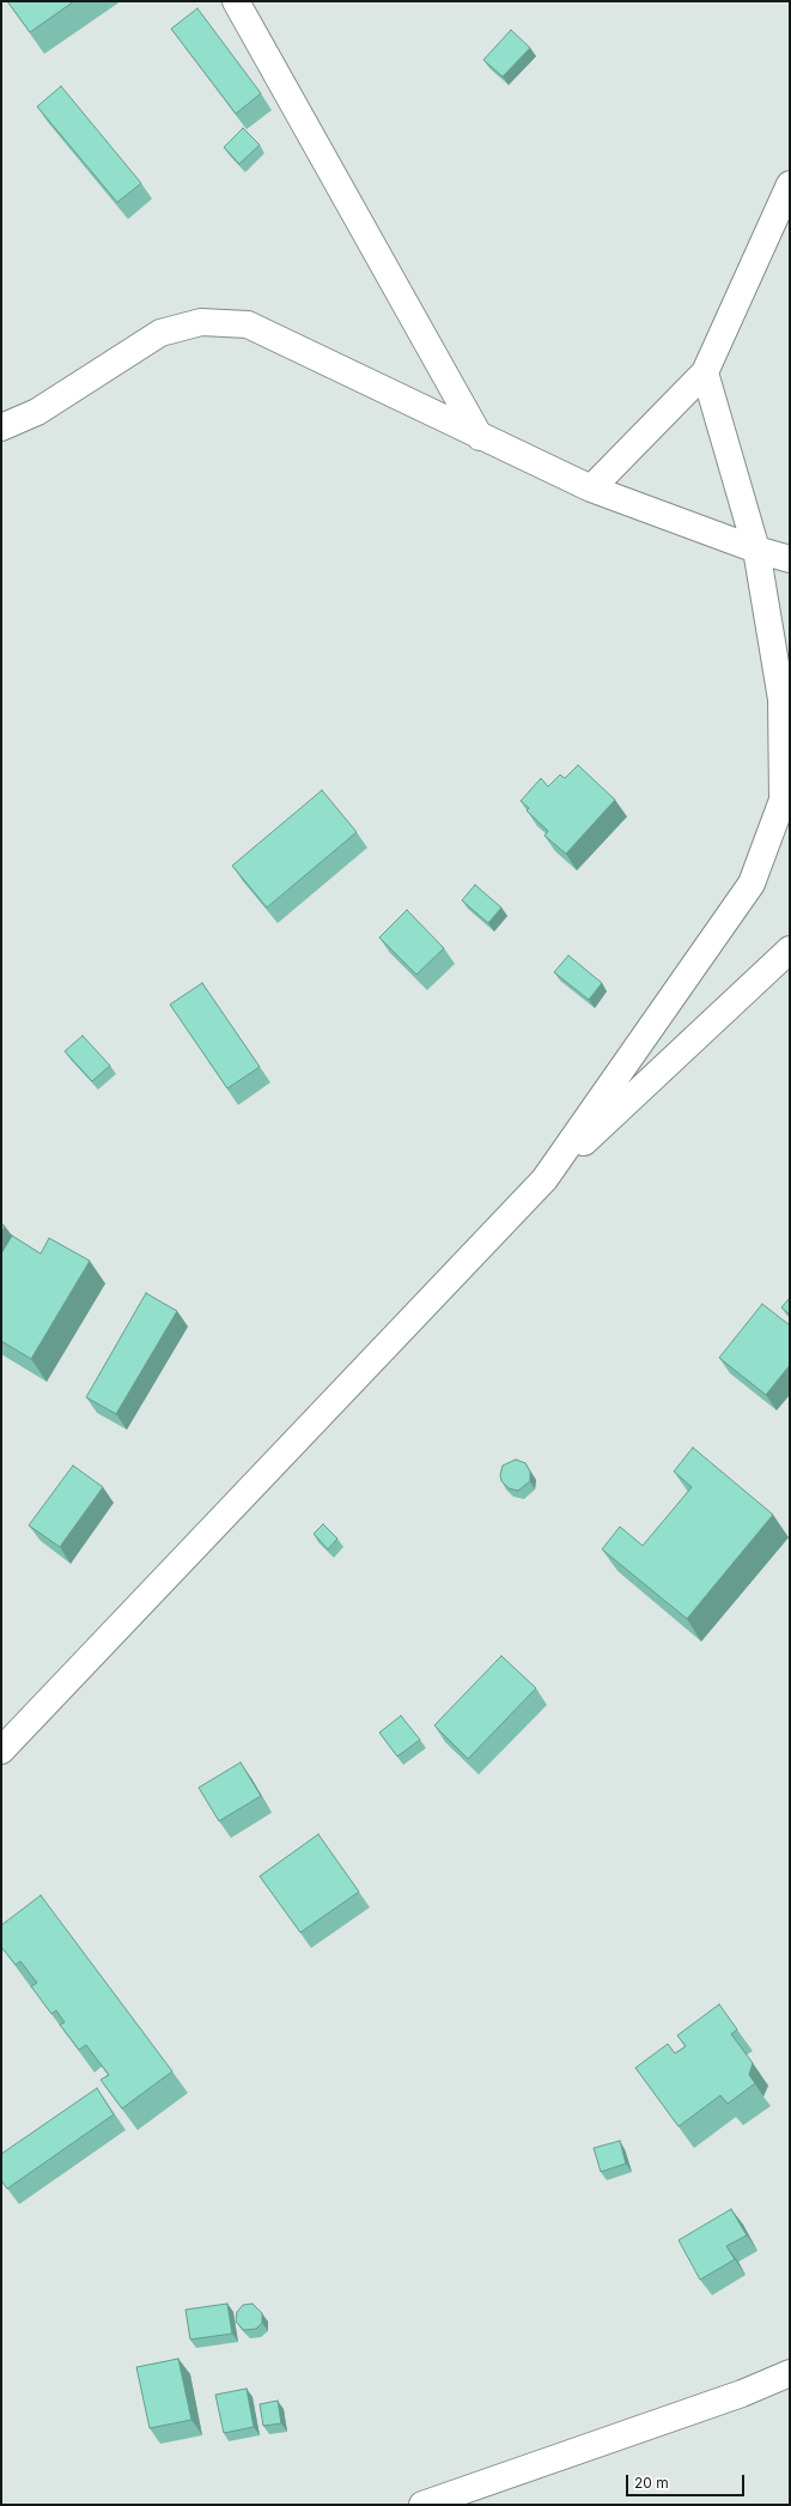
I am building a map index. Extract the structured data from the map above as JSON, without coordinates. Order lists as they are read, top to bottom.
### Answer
{
  "scale_bar": "20 m"
}
